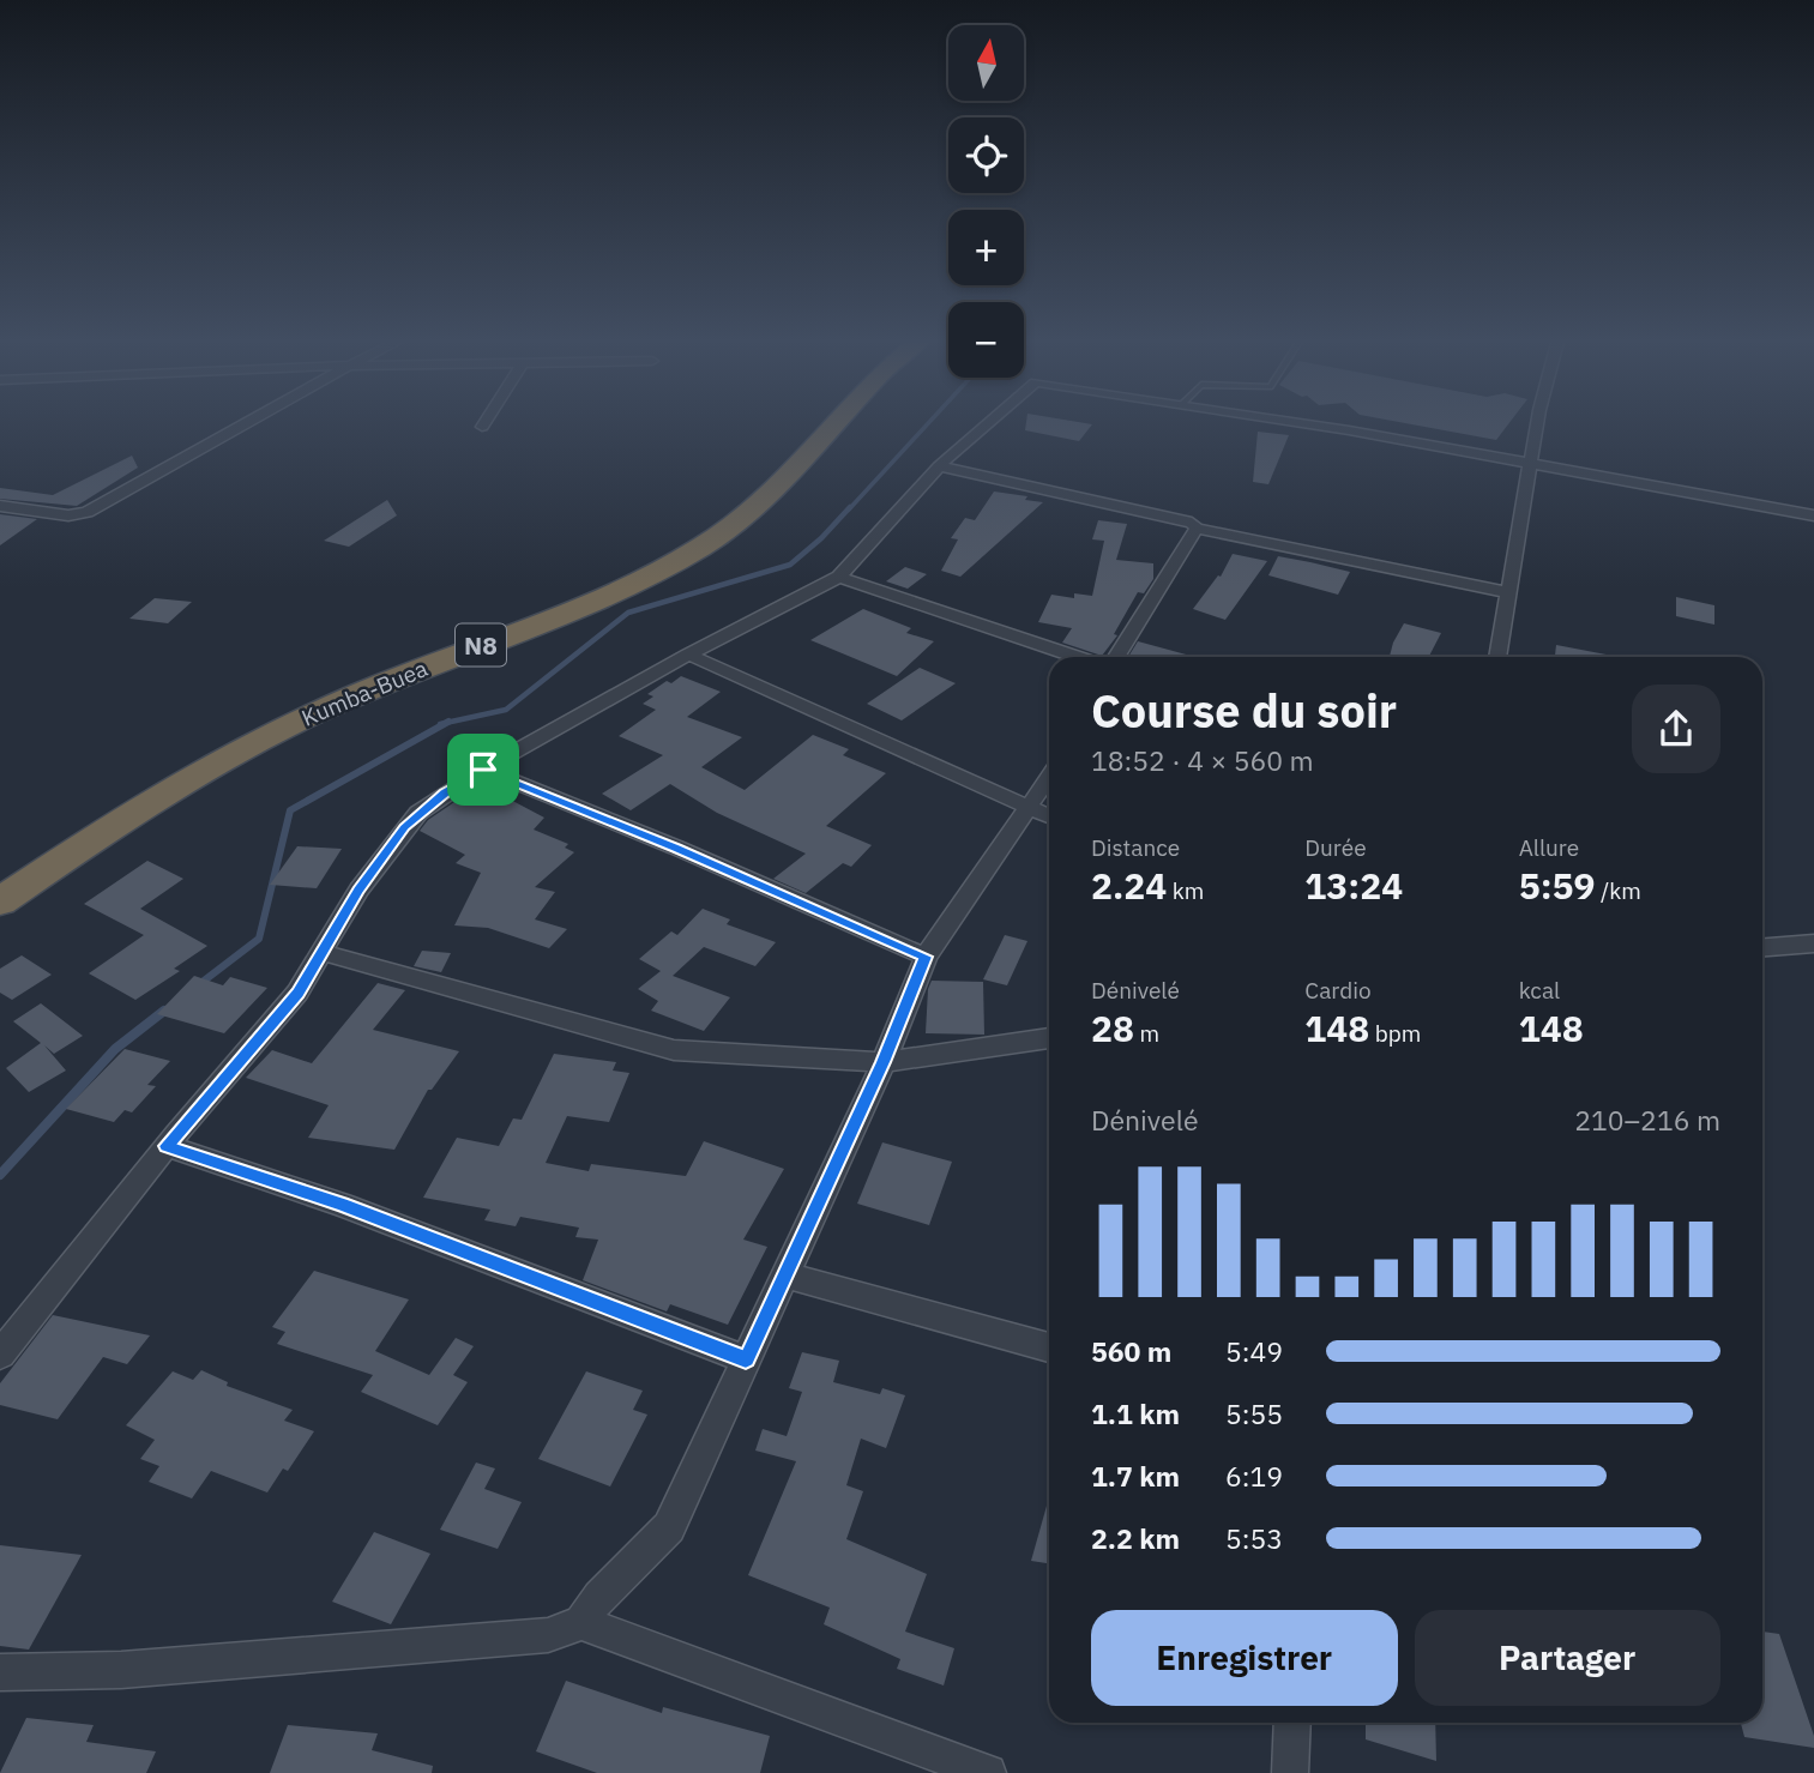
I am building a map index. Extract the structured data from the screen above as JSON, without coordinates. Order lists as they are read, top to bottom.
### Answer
{
  "streets": {
    "highway": ["N8", "Kumba-Buea"]
  },
  "north": "top",
  "page": {
    "map_buttons": ["+", "−"],
    "heading": ["Course du soir", "18:52 · 4 × 560 m"],
    "stats": [
      ["Distance", "2.24 km"],
      ["Durée", "13:24"],
      ["Allure", "5:59 /km"],
      ["Dénivelé", "28 m"],
      ["Cardio", "148 bpm"],
      ["kcal", "148"]
    ],
    "chart": ["Dénivelé", "210–216 m"],
    "list": [
      {
        "name": "560 m",
        "note": "5:49"
      },
      {
        "name": "1.1 km",
        "note": "5:55"
      },
      {
        "name": "1.7 km",
        "note": "6:19"
      },
      {
        "name": "2.2 km",
        "note": "5:53"
      }
    ],
    "buttons": ["Enregistrer", "Partager"]
  }
}
